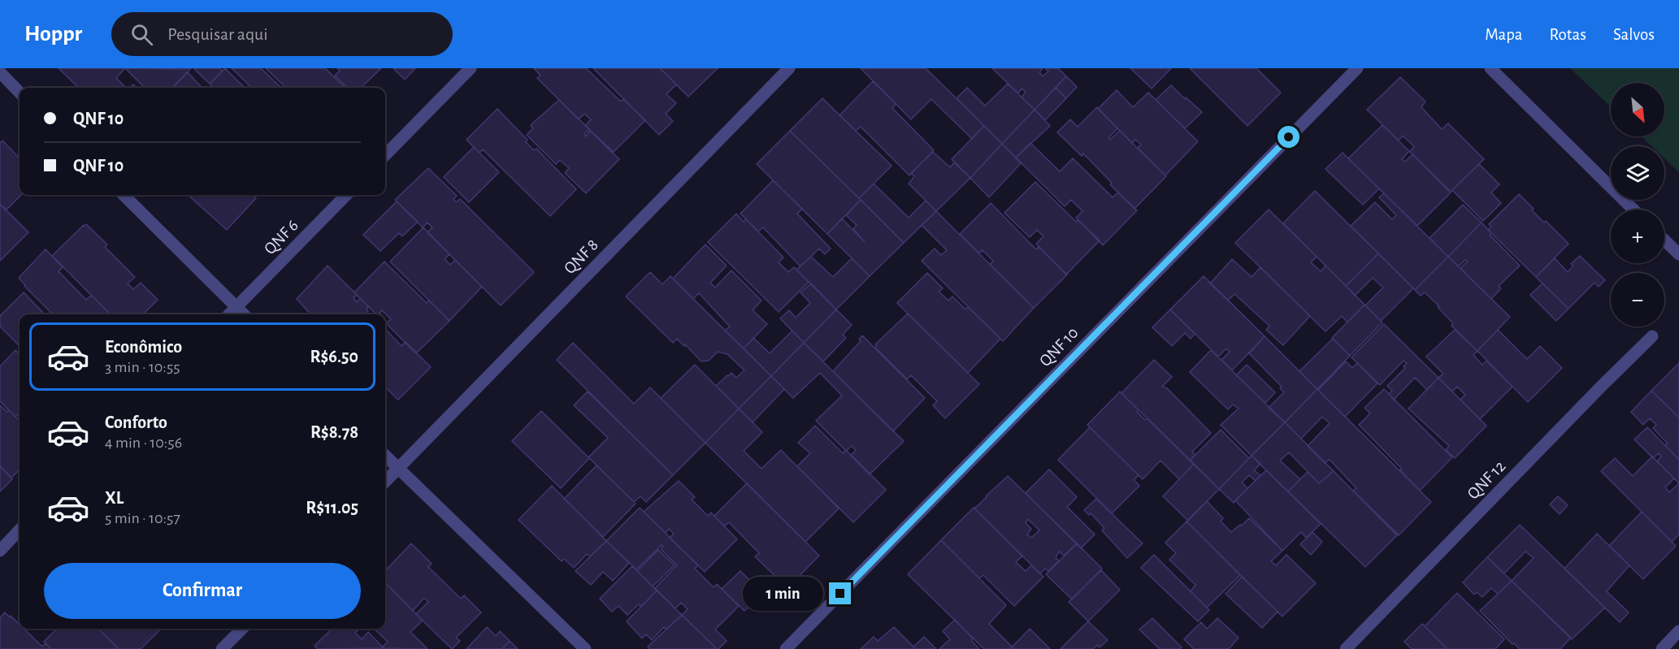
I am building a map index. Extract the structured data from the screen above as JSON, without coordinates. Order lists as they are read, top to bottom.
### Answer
{
  "streets": {
    "street": [
      "QNF 6",
      "QNF 8",
      "QNF 10",
      "QNF 12"
    ]
  },
  "north": "bottom right",
  "page": {
    "header": "Hoppr",
    "search": "Pesquisar aqui",
    "nav": ["Mapa", "Rotas", "Salvos"],
    "map_buttons": ["+", "−"],
    "banner": ["QNF 10", "QNF 10"],
    "list": [
      {
        "name": "Econômico",
        "note": "3 min · 10:55",
        "value": "R$6.50"
      },
      {
        "name": "Conforto",
        "note": "4 min · 10:56",
        "value": "R$8.78"
      },
      {
        "name": "XL",
        "note": "5 min · 10:57",
        "value": "R$11.05"
      }
    ],
    "buttons": "Confirmar",
    "bubble": "1 min"
  }
}
